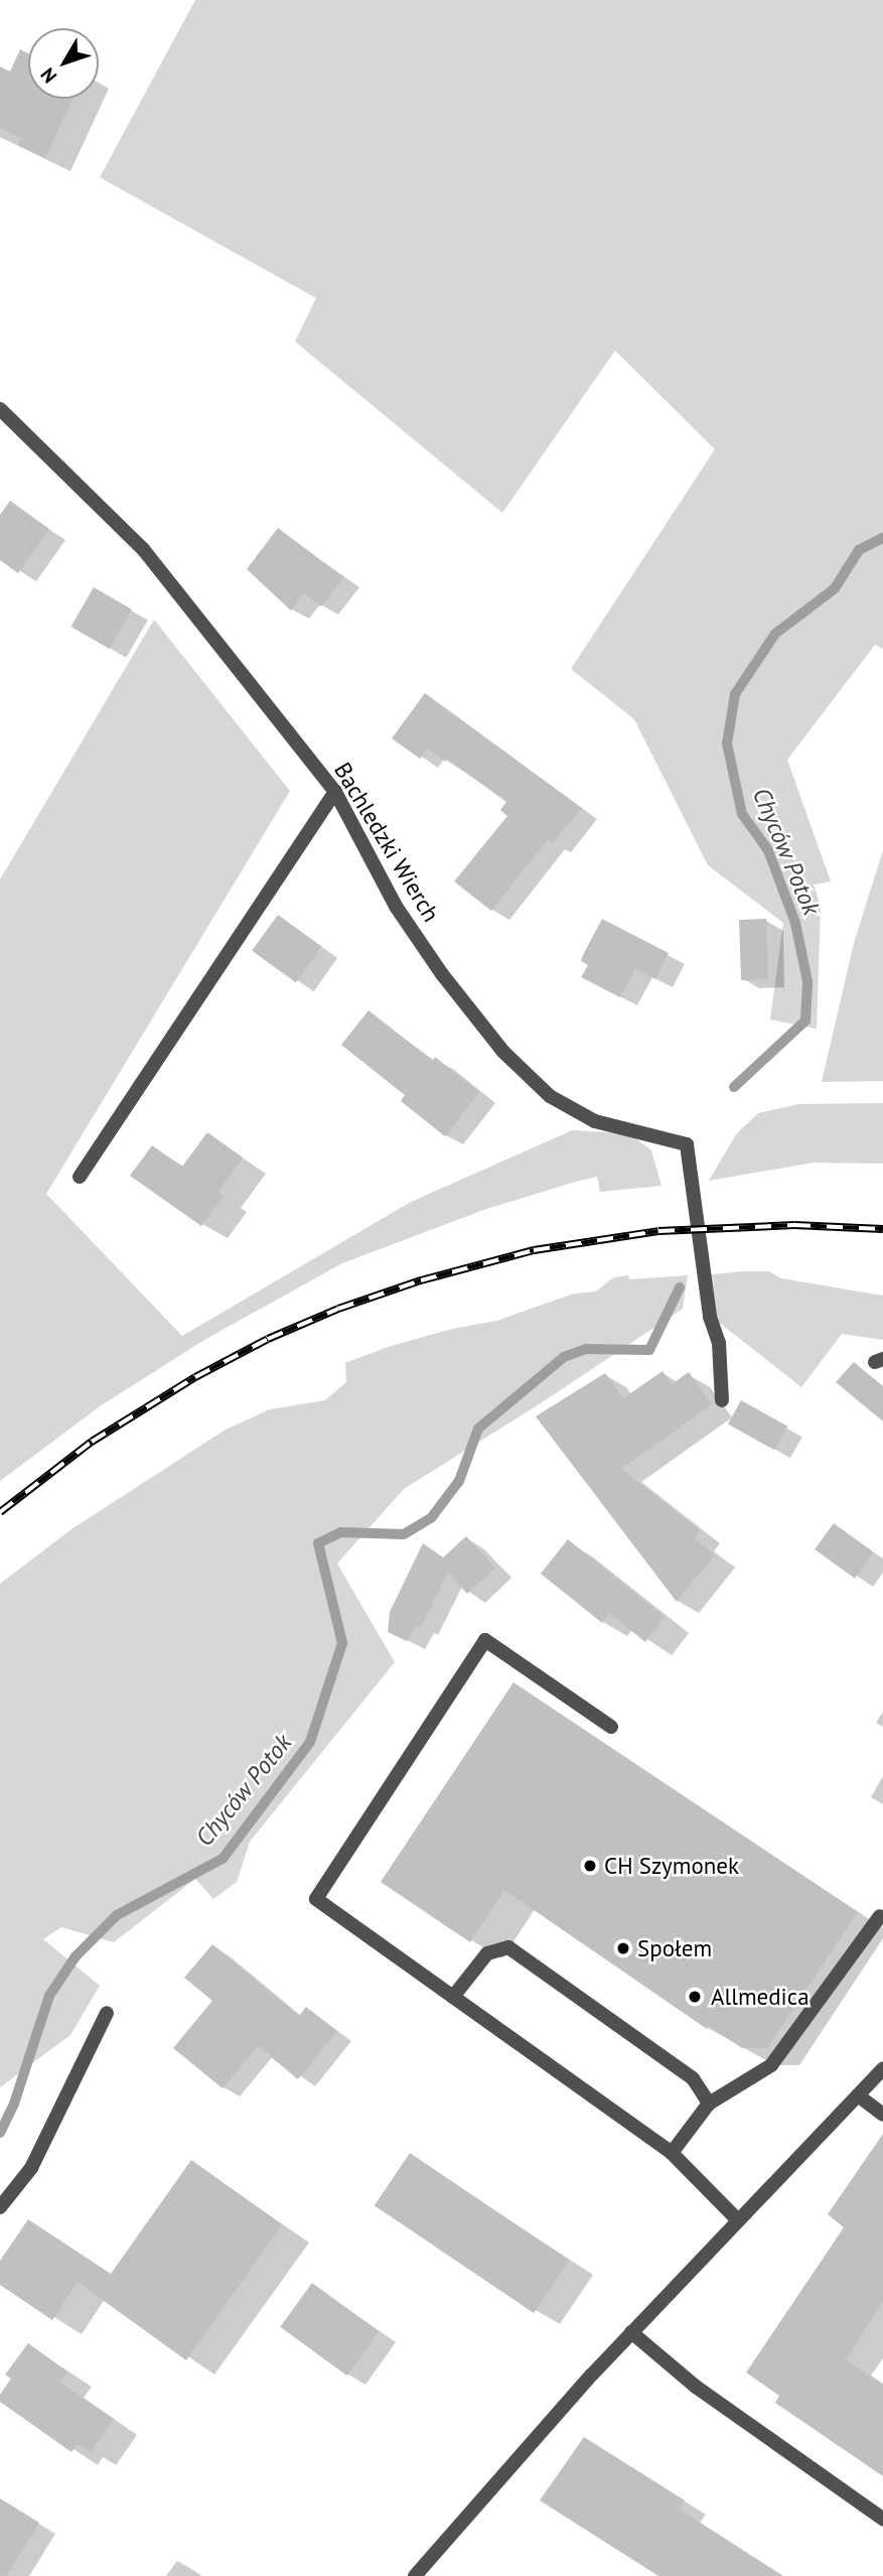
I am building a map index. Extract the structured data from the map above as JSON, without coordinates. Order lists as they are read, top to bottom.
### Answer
{
  "streets": {
    "street": ["Bachledzki Wierch"]
  },
  "water": ["Chyców Potok"],
  "places": ["CH Szymonek", "Społem", "Allmedica"],
  "north": "bottom left"
}
